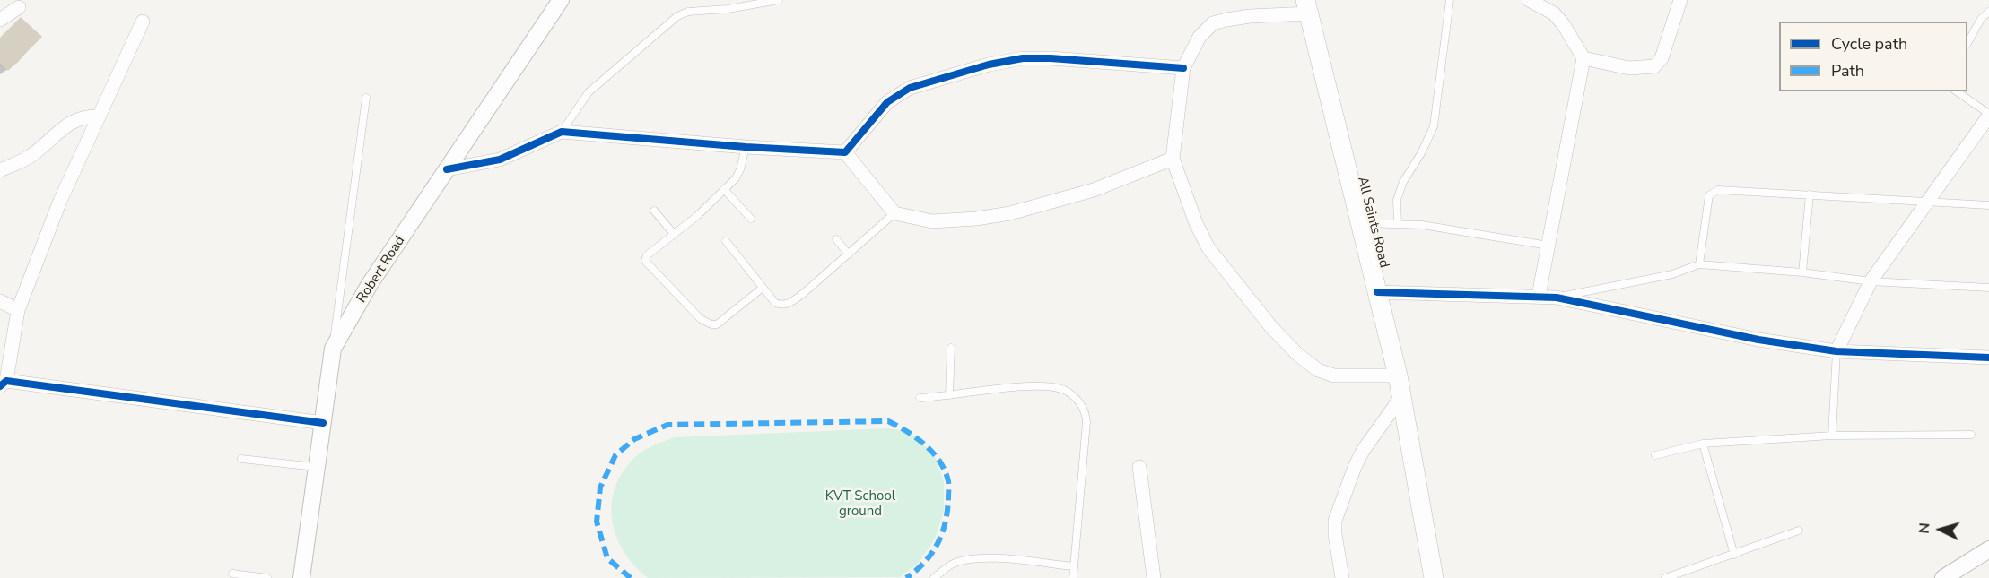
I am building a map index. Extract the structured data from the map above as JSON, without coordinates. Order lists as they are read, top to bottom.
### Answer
{
  "streets": {
    "main road": ["All Saints Road"],
    "street": ["Robert Road"]
  },
  "parks": ["KVT School ground"],
  "legend": ["Cycle path", "Path"],
  "north": "left"
}
